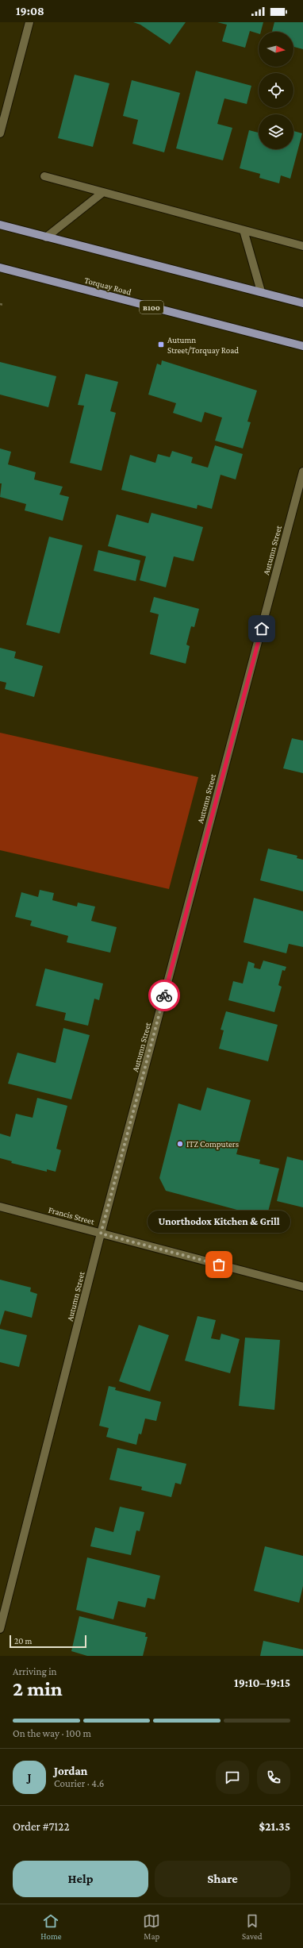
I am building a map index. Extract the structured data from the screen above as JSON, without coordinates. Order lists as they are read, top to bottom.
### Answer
{
  "streets": {
    "main road": ["Torquay Road", "B100"],
    "street": ["Autumn Street", "Francis Street"]
  },
  "crossings": [
    ["Autumn Street", "Francis Street"]
  ],
  "places": {
    "transit": ["Autumn Street/Torquay Road"],
    "other": ["ITZ Computers", "Unorthodox Kitchen & Grill"]
  },
  "scale_bar": "20 m",
  "north": "right",
  "page": {
    "status": "19:08",
    "bubble": "Unorthodox Kitchen & Grill",
    "scale": "20 m",
    "heading": ["2 min", "Arriving in", "19:10–19:15"],
    "panel": [
      "Jordan",
      "Courier · 4.6",
      "Order #7122",
      "$21.35"
    ],
    "bar": "On the way · 100 m",
    "round": "J",
    "buttons": ["Help", "Share"],
    "tabs": ["Home", "Map", "Saved"]
  }
}
